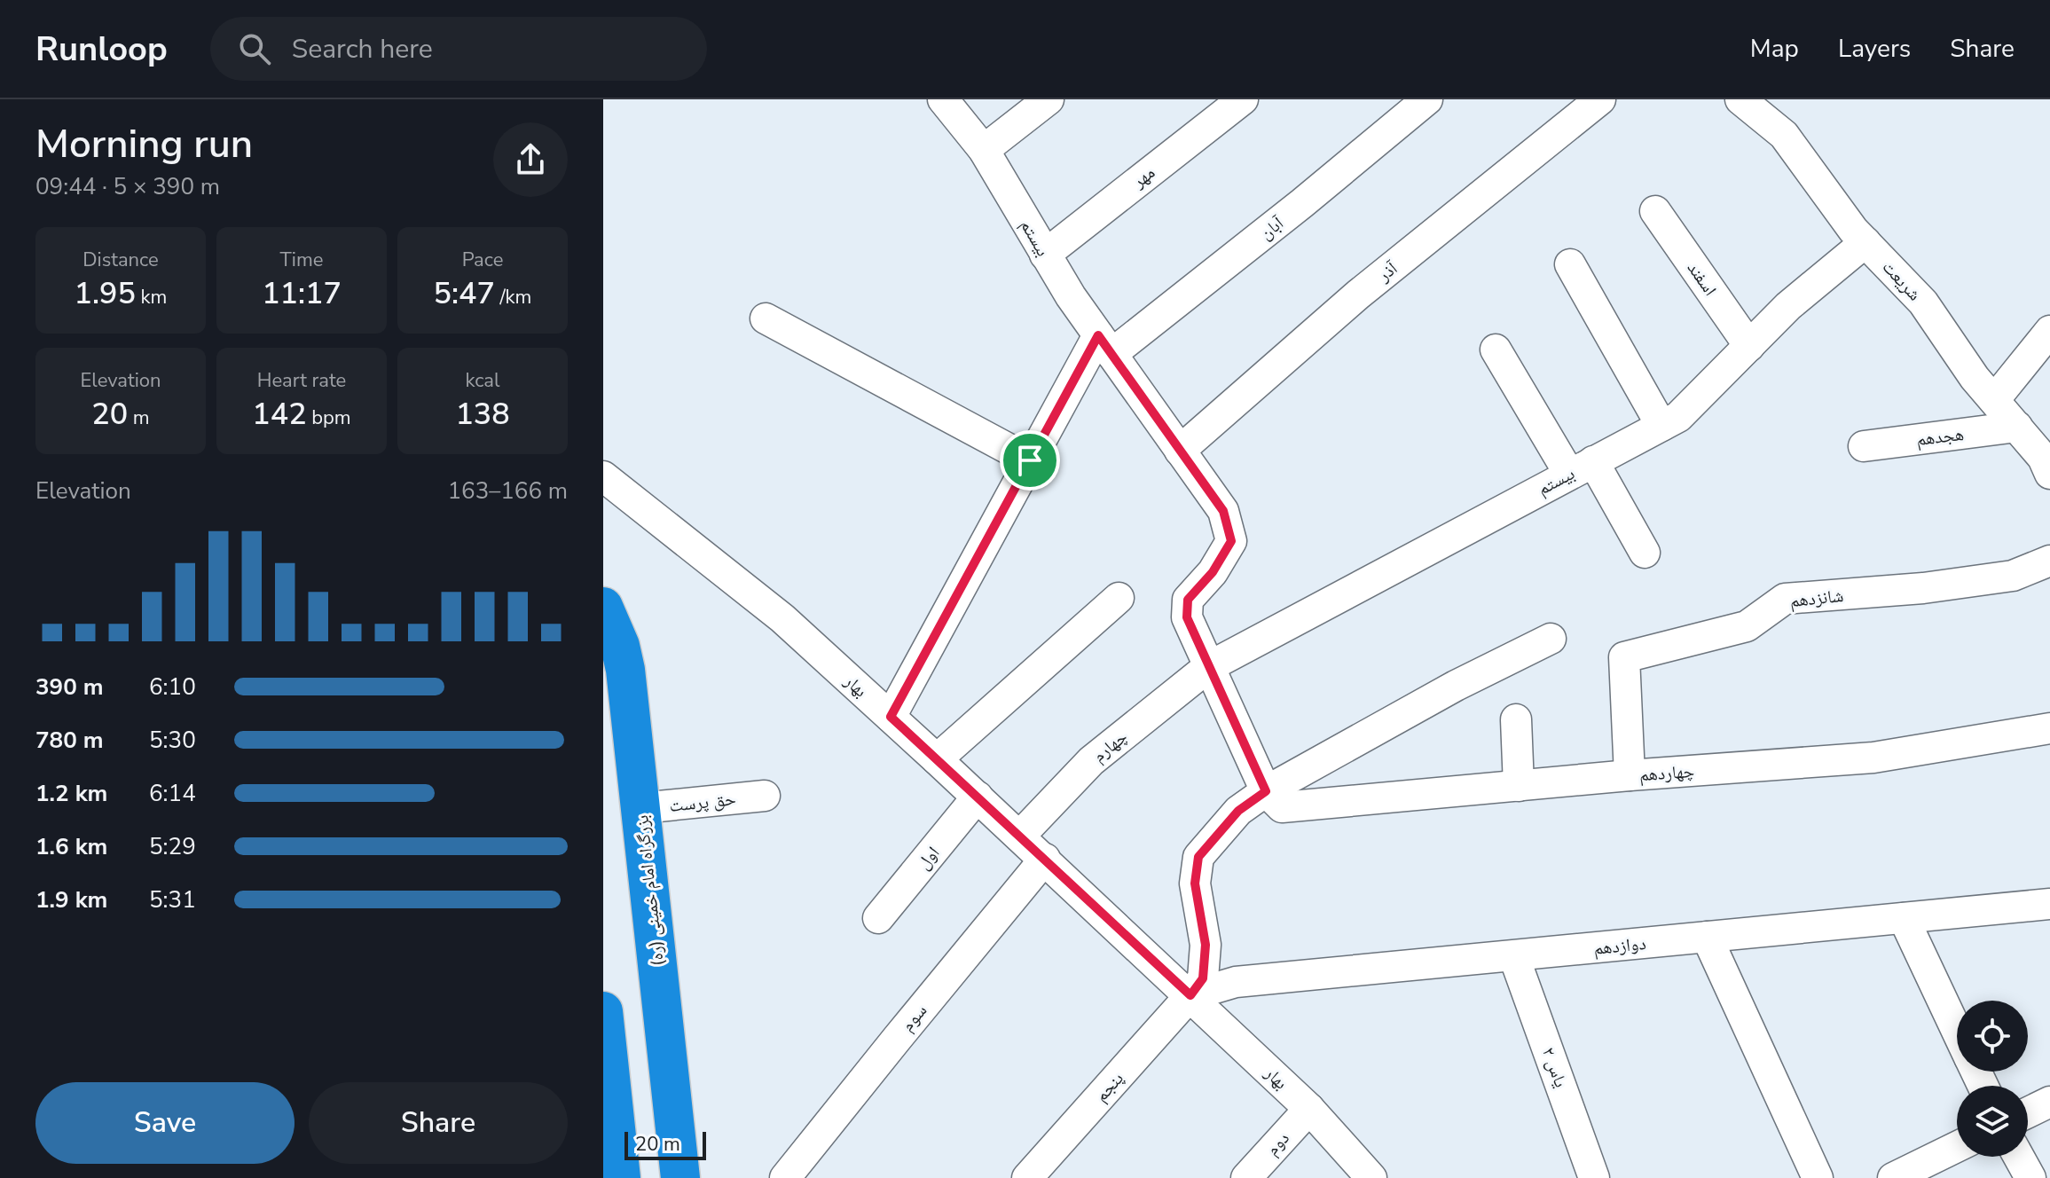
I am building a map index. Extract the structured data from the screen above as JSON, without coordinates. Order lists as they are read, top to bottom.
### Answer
{
  "streets": {
    "highway": ["بزرگراه امام خمینی (ره)"],
    "street": [
      "مهر",
      "آبان",
      "بیستم",
      "آذر",
      "اسفند",
      "شریعت",
      "هجدهم",
      "شانزدهم",
      "بهار",
      "چهارم",
      "چهاردهم",
      "حق پرست",
      "اول",
      "دوازدهم",
      "سوم",
      "یاس ۲",
      "پنجم",
      "دوم"
    ]
  },
  "crossings": [
    ["مهر", "بیستم"],
    ["آبان", "بیستم"],
    ["بیستم", "آذر"],
    ["بیستم", "اسفند"],
    ["بیستم", "شریعت"],
    ["بیستم", "چهارم"],
    ["بیستم", "چهاردهم"],
    ["شریعت", "هجدهم"],
    ["شانزدهم", "چهاردهم"],
    ["بهار", "چهارم"],
    ["بهار", "اول"],
    ["بهار", "دوازدهم"],
    ["بهار", "سوم"],
    ["بهار", "پنجم"],
    ["بهار", "دوم"],
    ["حق پرست", "بزرگراه امام خمینی (ره)"],
    ["دوازدهم", "یاس ۲"],
    ["دوازدهم", "پنجم"]
  ],
  "scale_bar": "20 m",
  "page": {
    "header": "Runloop",
    "search": "Search here",
    "nav": ["Map", "Layers", "Share"],
    "heading": ["Morning run", "09:44 · 5 × 390 m"],
    "stats": [
      ["Distance", "1.95 km"],
      ["Time", "11:17"],
      ["Pace", "5:47 /km"],
      ["Elevation", "20 m"],
      ["Heart rate", "142 bpm"],
      ["kcal", "138"]
    ],
    "chart": ["Elevation", "163–166 m"],
    "list": [
      {
        "name": "390 m",
        "note": "6:10"
      },
      {
        "name": "780 m",
        "note": "5:30"
      },
      {
        "name": "1.2 km",
        "note": "6:14"
      },
      {
        "name": "1.6 km",
        "note": "5:29"
      },
      {
        "name": "1.9 km",
        "note": "5:31"
      }
    ],
    "buttons": ["Save", "Share"],
    "scale": "20 m"
  }
}
